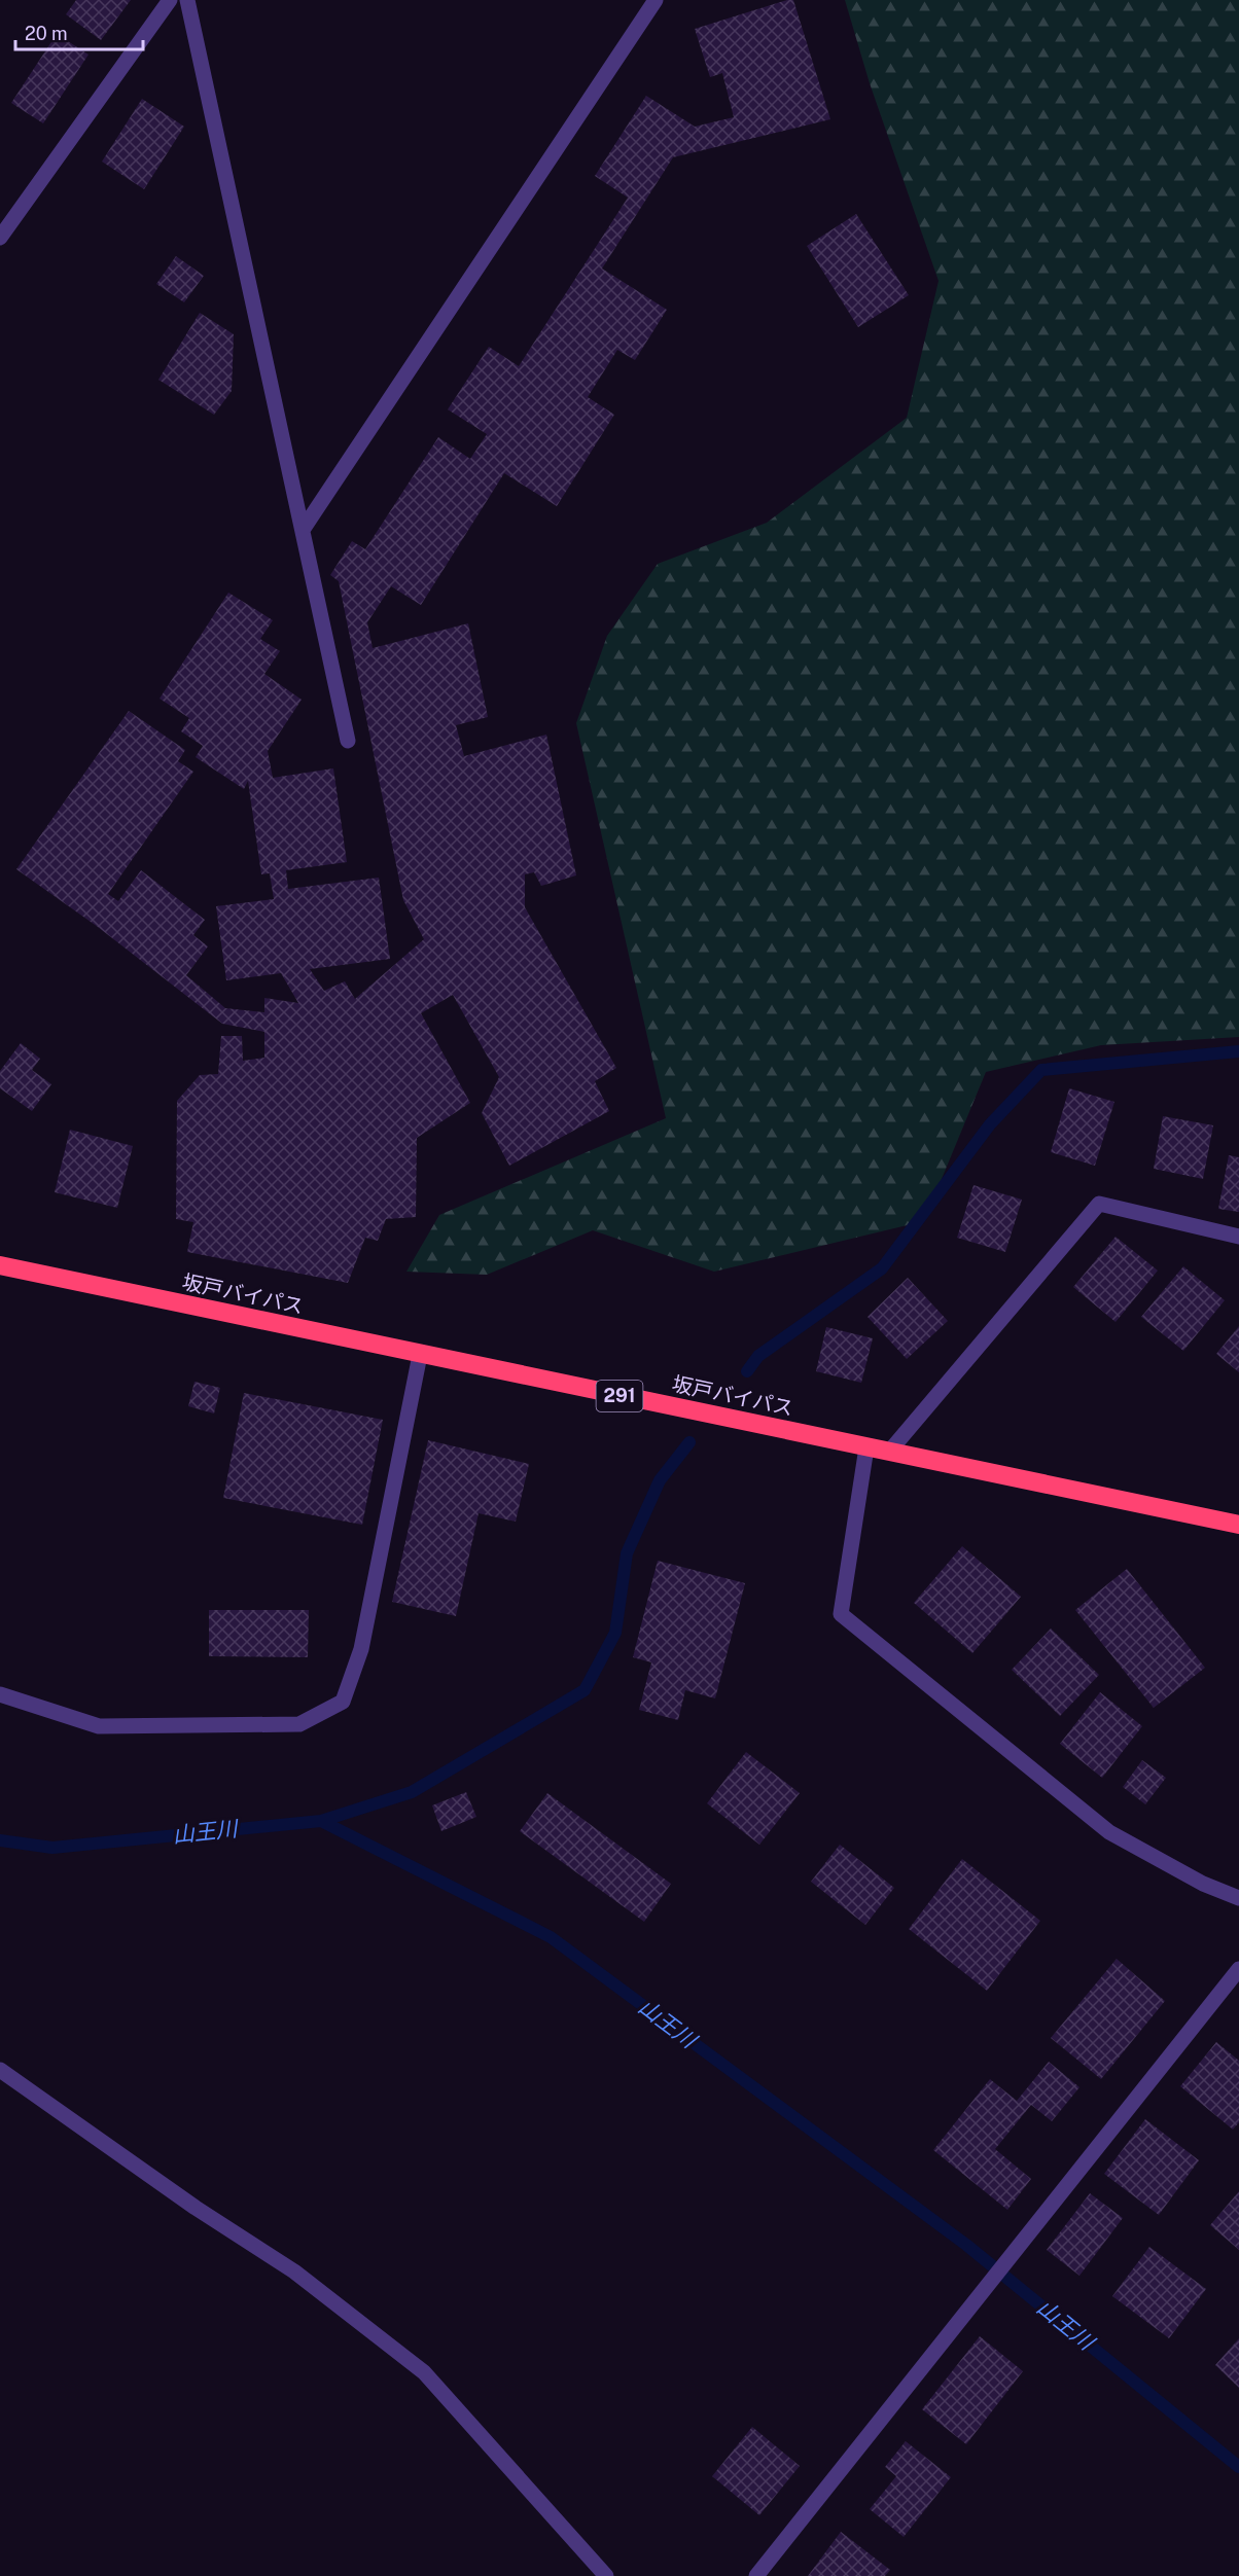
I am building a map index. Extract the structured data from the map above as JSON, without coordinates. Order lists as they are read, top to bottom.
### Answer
{
  "streets": {
    "highway": ["坂戸バイパス", "291"]
  },
  "water": ["山王川"],
  "scale_bar": "20 m"
}
